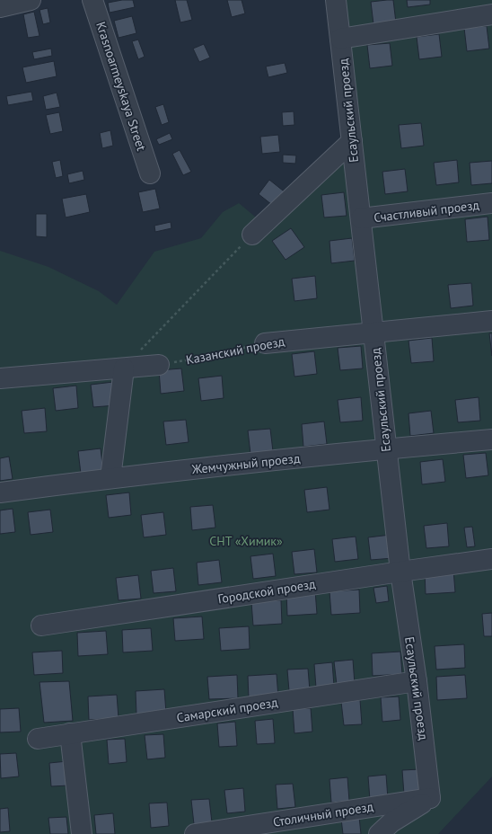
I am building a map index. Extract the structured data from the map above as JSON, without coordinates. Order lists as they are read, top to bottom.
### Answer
{
  "streets": {
    "street": [
      "Krasnoarmeyskaya Street",
      "Есаульский проезд",
      "Счастливый проезд",
      "Казанский проезд",
      "Жемчужный проезд",
      "Городской проезд",
      "Самарский проезд",
      "Столичный проезд"
    ]
  },
  "crossings": [
    ["Есаульский проезд", "Счастливый проезд"],
    ["Есаульский проезд", "Казанский проезд"],
    ["Есаульский проезд", "Жемчужный проезд"],
    ["Есаульский проезд", "Городской проезд"],
    ["Есаульский проезд", "Самарский проезд"],
    ["Есаульский проезд", "Столичный проезд"]
  ],
  "parks": ["СНТ «Химик»"]
}
